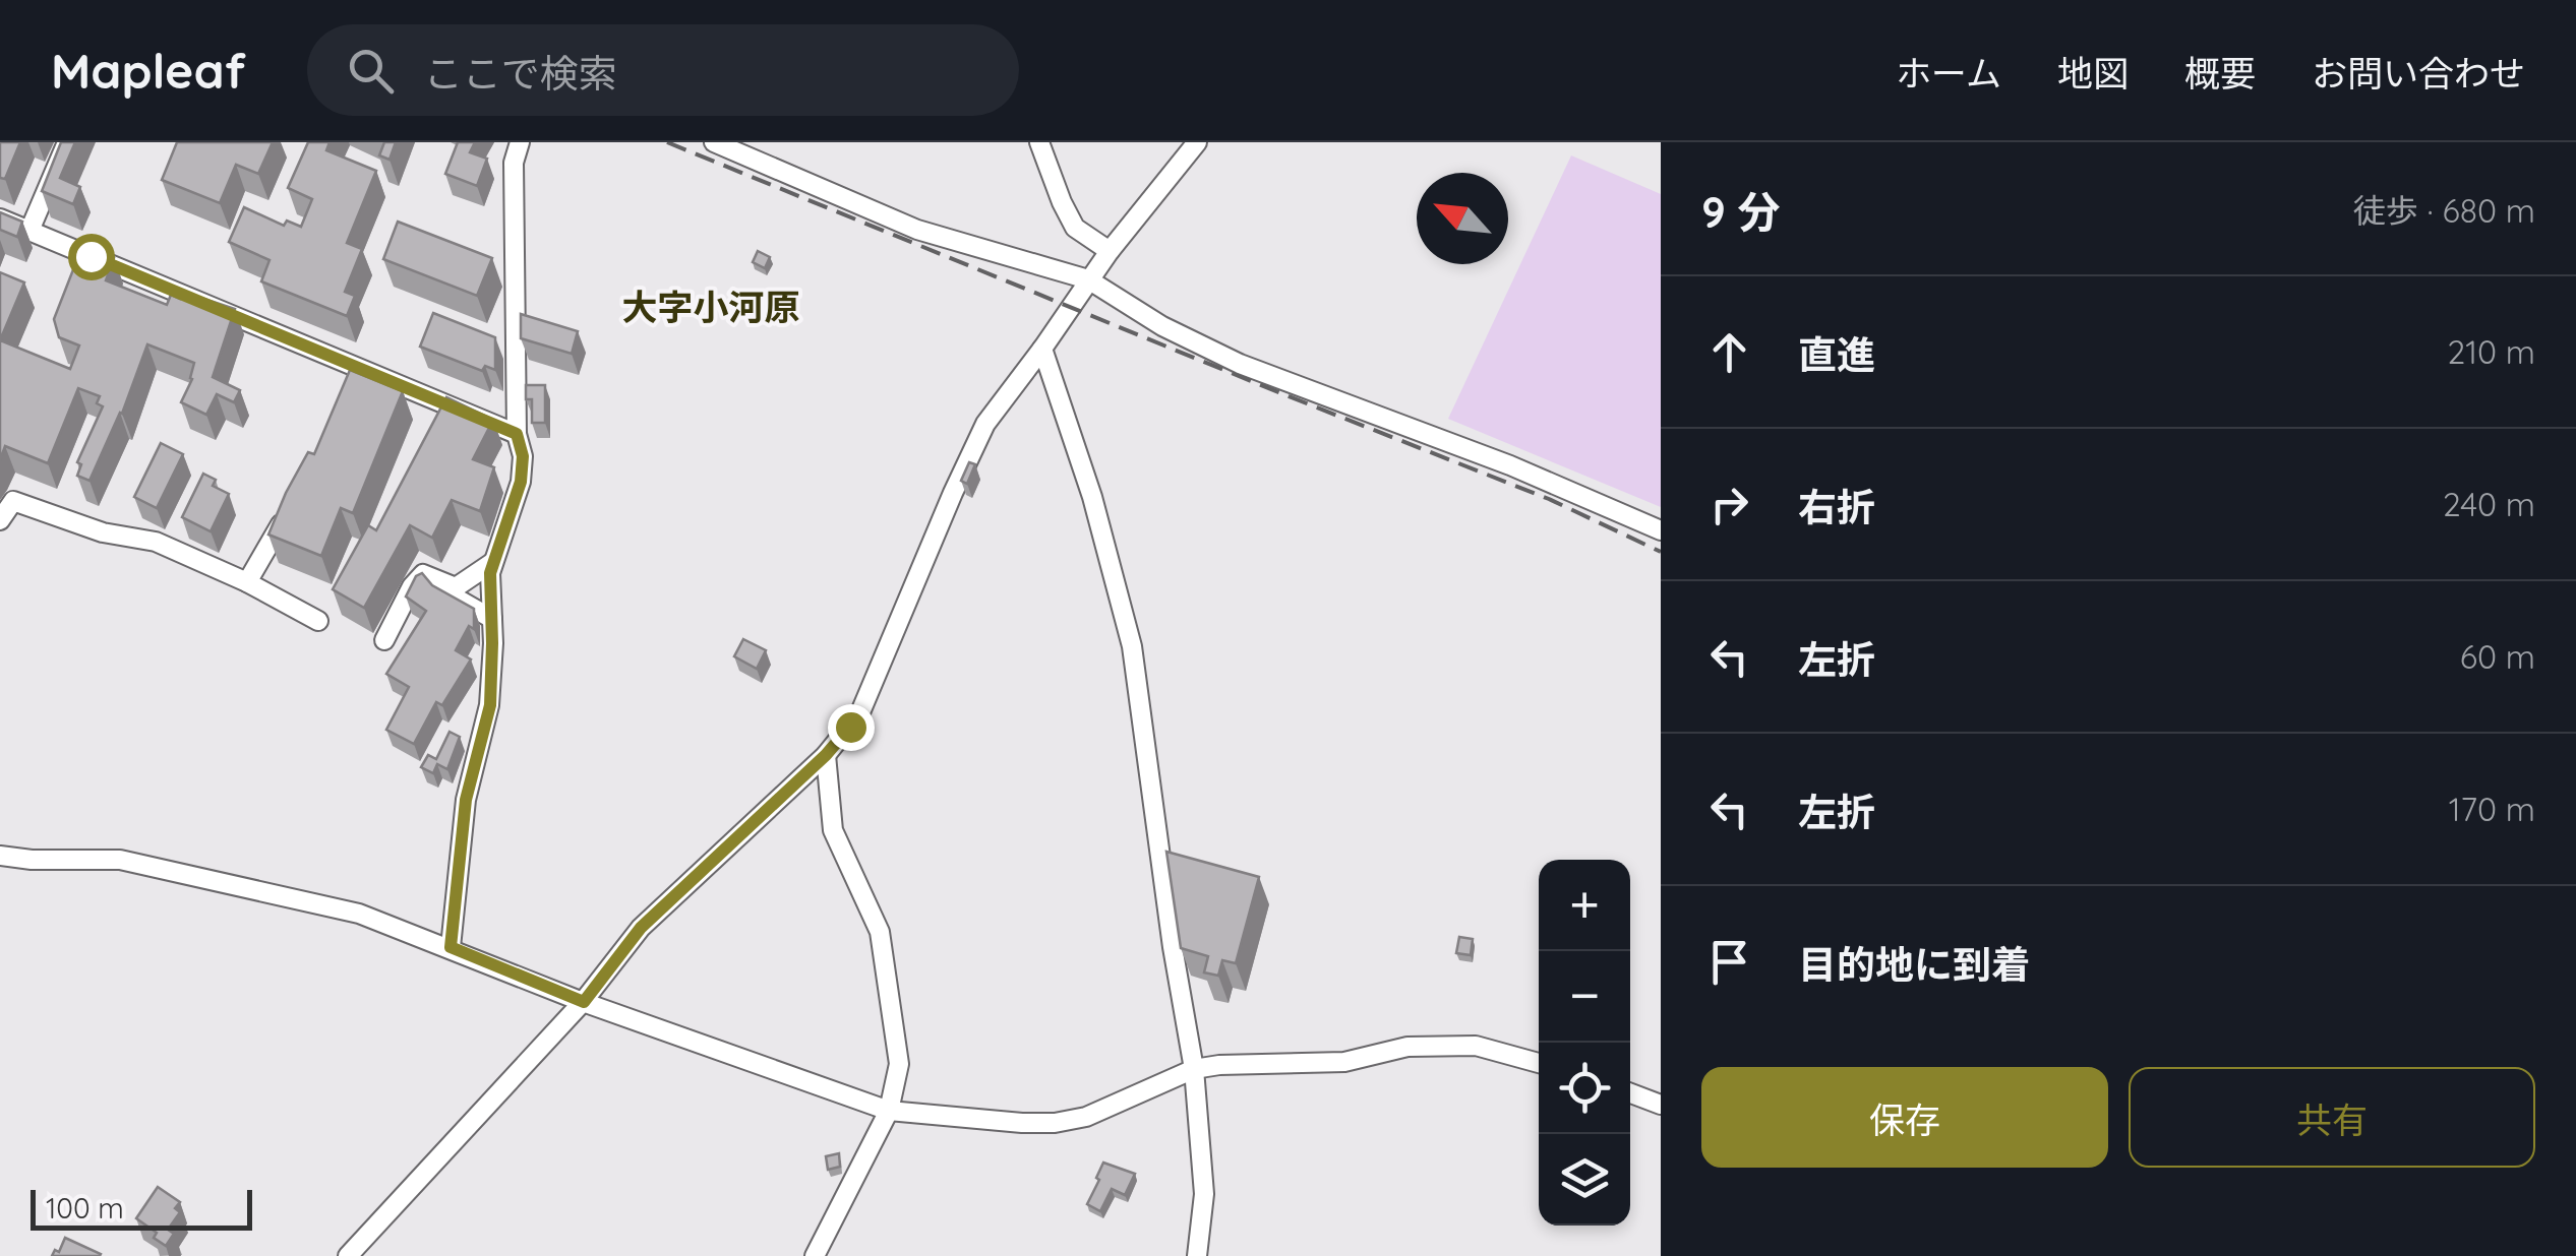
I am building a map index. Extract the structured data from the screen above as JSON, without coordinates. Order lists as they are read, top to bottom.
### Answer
{
  "districts": ["大字小河原"],
  "scale_bar": "100 m",
  "north": "top left",
  "page": {
    "header": "Mapleaf",
    "search": "ここで検索",
    "nav": [
      "ホーム",
      "地図",
      "概要",
      "お問い合わせ"
    ],
    "heading": ["9 分", "徒歩 · 680 m"],
    "list": [
      ["直進", "210 m"],
      ["右折", "240 m"],
      ["左折", "60 m"],
      ["左折", "170 m"],
      "目的地に到着"
    ],
    "map_buttons": ["+", "−"],
    "buttons": ["保存", "共有"],
    "scale": "100 m"
  }
}
